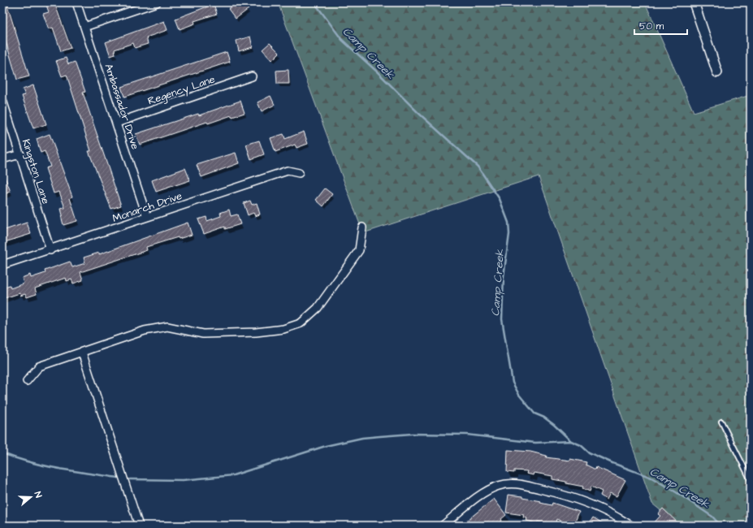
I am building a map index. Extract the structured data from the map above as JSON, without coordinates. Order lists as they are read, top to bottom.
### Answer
{
  "streets": {
    "street": [
      "Regency Lane",
      "Ambassador Drive",
      "Kingston Lane",
      "Monarch Drive"
    ]
  },
  "crossings": [
    ["Regency Lane", "Ambassador Drive"],
    ["Ambassador Drive", "Monarch Drive"],
    ["Kingston Lane", "Monarch Drive"]
  ],
  "water": ["Camp Creek"],
  "scale_bar": "50 m",
  "north": "right"
}
